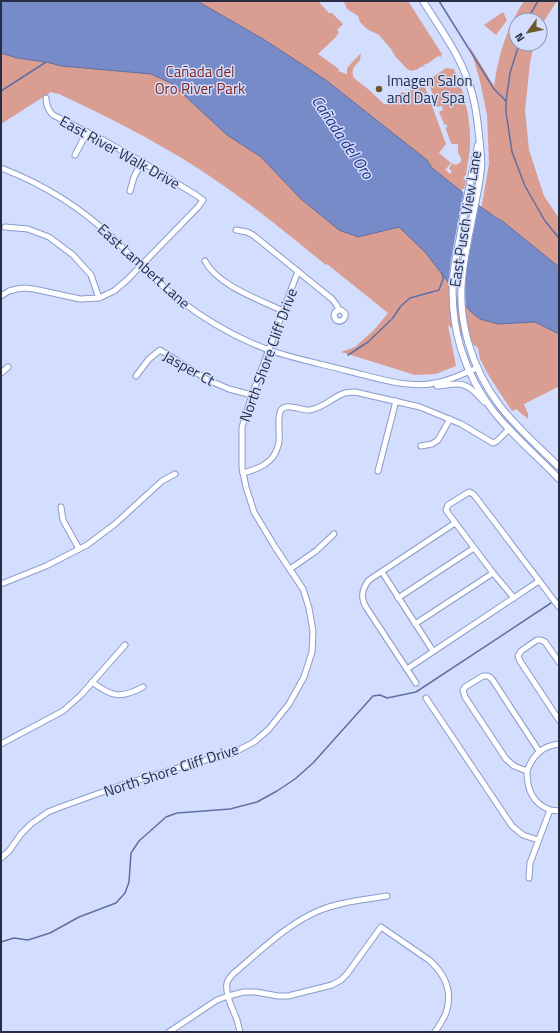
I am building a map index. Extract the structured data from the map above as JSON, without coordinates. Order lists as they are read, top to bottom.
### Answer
{
  "streets": {
    "main road": ["East Pusch View Lane"],
    "street": [
      "East River Walk Drive",
      "East Lambert Lane",
      "North Shore Cliff Drive",
      "Jasper Ct"
    ]
  },
  "crossings": [
    ["East River Walk Drive", "East Lambert Lane"],
    ["East Pusch View Lane", "East Lambert Lane"],
    ["East Lambert Lane", "North Shore Cliff Drive"],
    ["North Shore Cliff Drive", "Jasper Ct"]
  ],
  "water": ["Cañada del Oro"],
  "parks": ["Cañada del Oro River Park"],
  "places": ["Imagen Salon and Day Spa"],
  "north": "bottom left"
}
